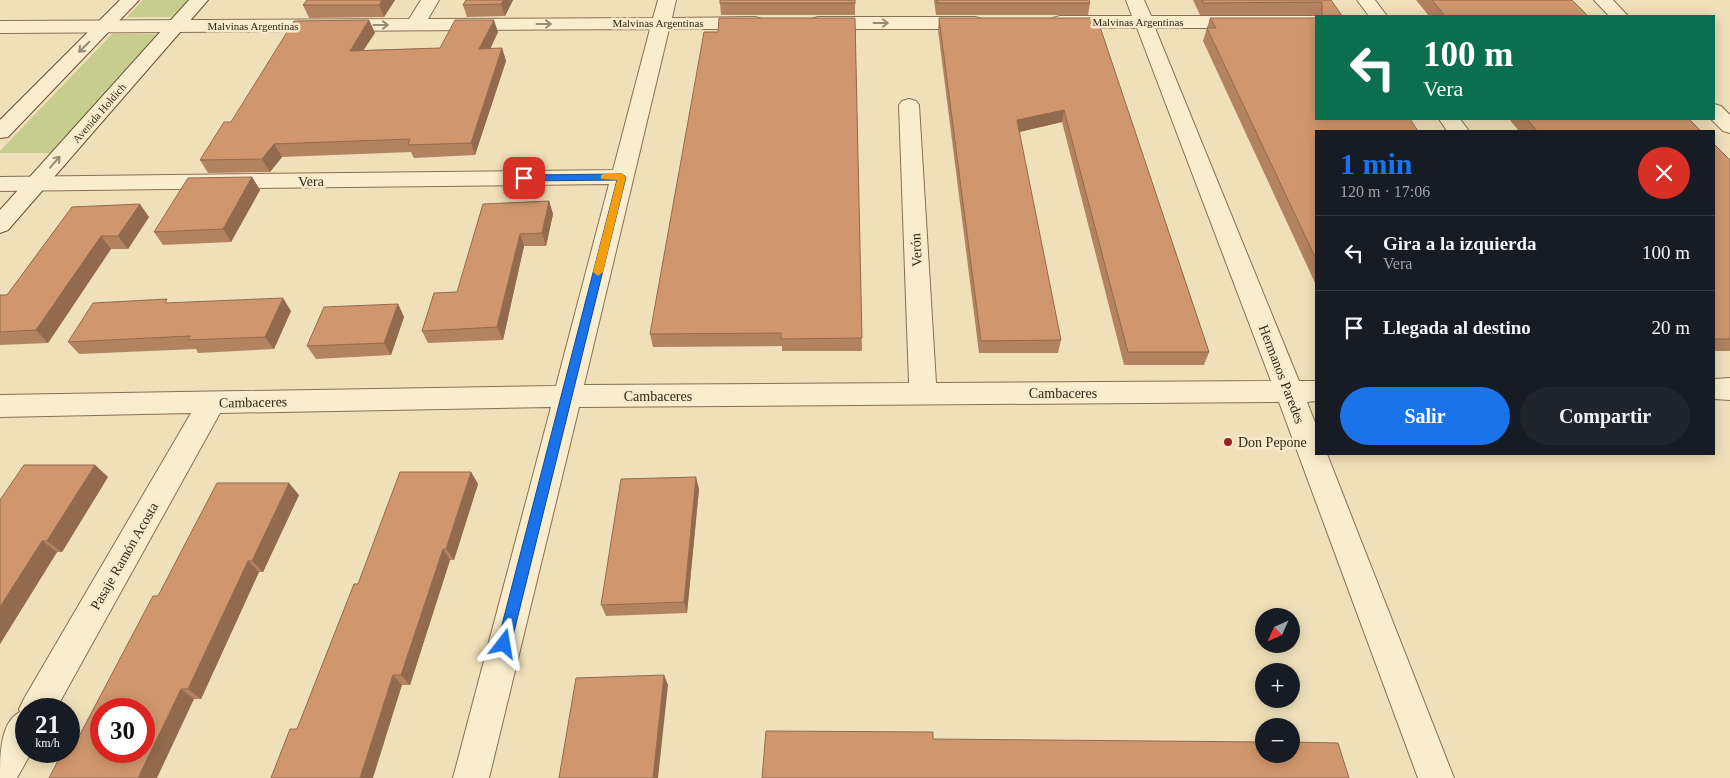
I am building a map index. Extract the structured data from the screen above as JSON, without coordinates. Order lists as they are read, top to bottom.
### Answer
{
  "streets": {
    "street": [
      "Malvinas Argentinas",
      "Avenida Holdich",
      "Vera",
      "Verón",
      "Hermanos Paredes",
      "Cambaceres",
      "Pasaje Ramón Acosta"
    ]
  },
  "crossings": [
    ["Malvinas Argentinas", "Avenida Holdich"],
    ["Malvinas Argentinas", "Hermanos Paredes"],
    ["Avenida Holdich", "Vera"],
    ["Verón", "Cambaceres"],
    ["Hermanos Paredes", "Cambaceres"],
    ["Cambaceres", "Pasaje Ramón Acosta"]
  ],
  "one_way": ["Malvinas Argentinas"],
  "places": ["Don Pepone"],
  "north": "bottom left",
  "page": {
    "turn": ["100 m", "Vera"],
    "heading": ["1 min", "120 m · 17:06"],
    "list": [
      {
        "name": "Gira a la izquierda",
        "note": "Vera",
        "value": "100 m"
      },
      {
        "name": "Llegada al destino",
        "value": "20 m"
      }
    ],
    "buttons": ["Salir", "Compartir"],
    "map_buttons": ["+", "−"],
    "speed": "21 km/h",
    "limit": "30"
  }
}
